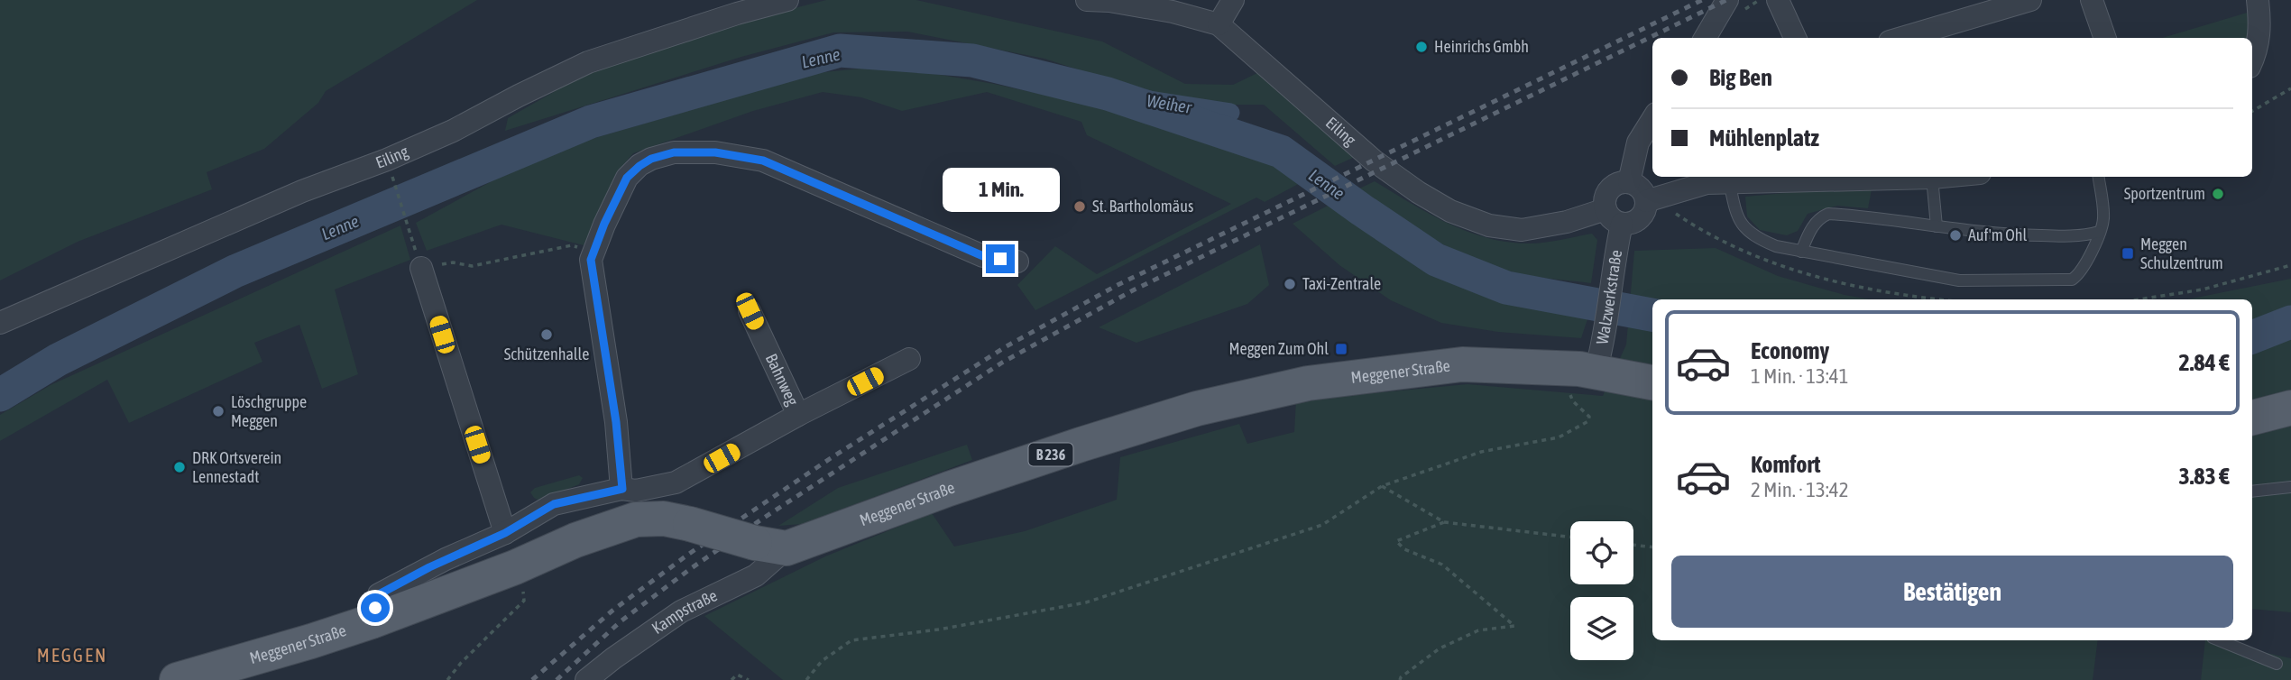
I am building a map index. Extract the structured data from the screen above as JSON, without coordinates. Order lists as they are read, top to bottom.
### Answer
{
  "streets": {
    "main road": ["Meggener Straße", "B 236"],
    "street": [
      "Eiling",
      "Walzwerkstraße",
      "Bahnweg",
      "Kampstraße"
    ]
  },
  "crossings": [
    ["Eiling", "Walzwerkstraße"],
    ["Walzwerkstraße", "Meggener Straße"],
    ["Meggener Straße", "Kampstraße"]
  ],
  "districts": ["MEGGEN"],
  "water": ["Lenne", "Weiher"],
  "places": {
    "other": [
      "Heinrichs Gmbh",
      "Sportzentrum",
      "St. Bartholomäus",
      "Auf'm Ohl",
      "Taxi-Zentrale",
      "Schützenhalle",
      "Löschgruppe Meggen",
      "DRK Ortsverein Lennestadt"
    ],
    "transit": ["Meggen Schulzentrum", "Meggen Zum Ohl"]
  },
  "page": {
    "banner": ["Big Ben", "Mühlenplatz"],
    "bubble": "1 Min.",
    "list": [
      {
        "name": "Economy",
        "note": "1 Min. · 13:41",
        "value": "2.84 €"
      },
      {
        "name": "Komfort",
        "note": "2 Min. · 13:42",
        "value": "3.83 €"
      }
    ],
    "buttons": "Bestätigen"
  }
}
